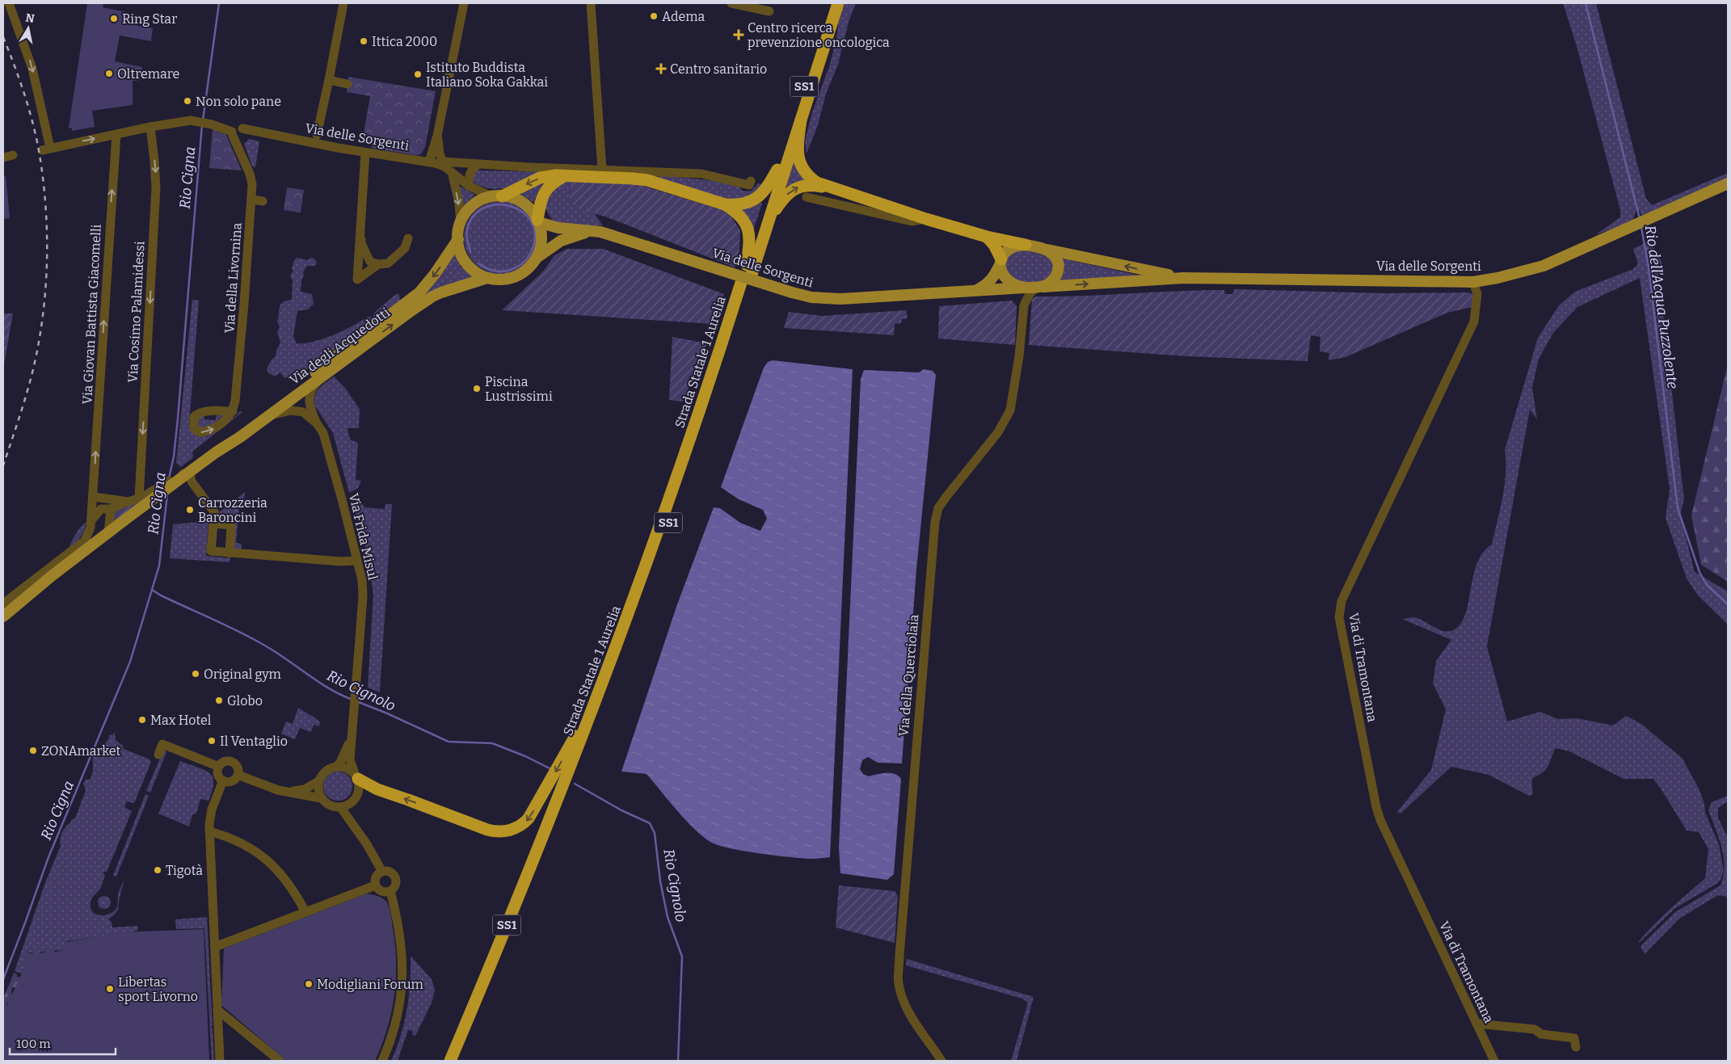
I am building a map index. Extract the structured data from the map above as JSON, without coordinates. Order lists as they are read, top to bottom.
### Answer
{
  "streets": {
    "highway": ["SS1", "Strada Statale 1 Aurelia"],
    "main road": ["Via delle Sorgenti", "Via degli Acquedotti"],
    "street": [
      "Via della Livornina",
      "Via Cosimo Palamidessi",
      "Via Giovan Battista Giacomelli",
      "Via Frida Misul",
      "Via di Tramontana",
      "Via della Querciolaia"
    ]
  },
  "crossings": [
    ["Via delle Sorgenti", "Via degli Acquedotti"],
    ["Via delle Sorgenti", "Via di Tramontana"],
    ["Via Cosimo Palamidessi", "Via degli Acquedotti"],
    ["Via Giovan Battista Giacomelli", "Via degli Acquedotti"],
    ["Via degli Acquedotti", "Via Frida Misul"]
  ],
  "one_way": ["Via Cosimo Palamidessi", "Via Giovan Battista Giacomelli"],
  "water": ["Rio Cigna", "Rio dell'Acqua Puzzolente", "Rio Cignolo"],
  "places": {
    "other": [
      "Adema",
      "Ring Star",
      "Ittica 2000",
      "Oltremare",
      "Istituto Buddista Italiano Soka Gakkai",
      "Non solo pane",
      "Piscina Lustrissimi",
      "Carrozzeria Baroncini",
      "Original gym",
      "Globo",
      "Max Hotel",
      "Il Ventaglio",
      "ZONAmarket",
      "Tigotà",
      "Modigliani Forum",
      "Libertas sport Livorno"
    ],
    "health": ["Centro ricerca prevenzione oncologica", "Centro sanitario"]
  },
  "scale_bar": "100 m",
  "north": "top"
}
